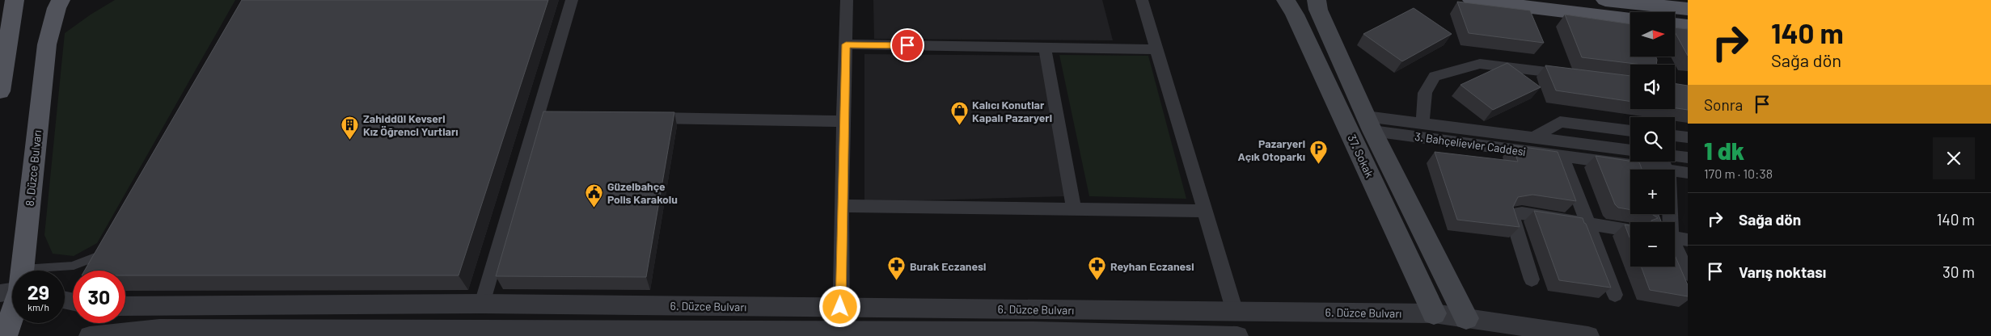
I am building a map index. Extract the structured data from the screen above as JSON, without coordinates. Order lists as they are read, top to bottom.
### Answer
{
  "streets": {
    "main road": ["37. Sokak", "8. Düzce Bulvarı"],
    "street": ["3. Bahçelievler Caddesi", "6. Düzce Bulvarı"]
  },
  "crossings": [
    ["37. Sokak", "6. Düzce Bulvarı"]
  ],
  "places": {
    "shop": ["Kalıcı Konutlar Kapalı Pazaryeri"],
    "building": ["Zahiddül Kevseri Kız Öğrenci Yurtları"],
    "parking": ["Pazaryeri Açık Otoparkı"],
    "public building": ["Güzelbahçe Polis Karakolu"],
    "pharmacy": ["Burak Eczanesi", "Reyhan Eczanesi"]
  },
  "north": "right",
  "page": {
    "turn": ["140 m", "Sağa dön"],
    "map_buttons": ["+", "−"],
    "then": "Sonra",
    "heading": ["1 dk", "170 m · 10:38"],
    "list": [
      {
        "name": "Sağa dön",
        "value": "140 m"
      },
      {
        "name": "Varış noktası",
        "value": "30 m"
      }
    ],
    "speed": "29 km/h",
    "limit": "30"
  }
}
